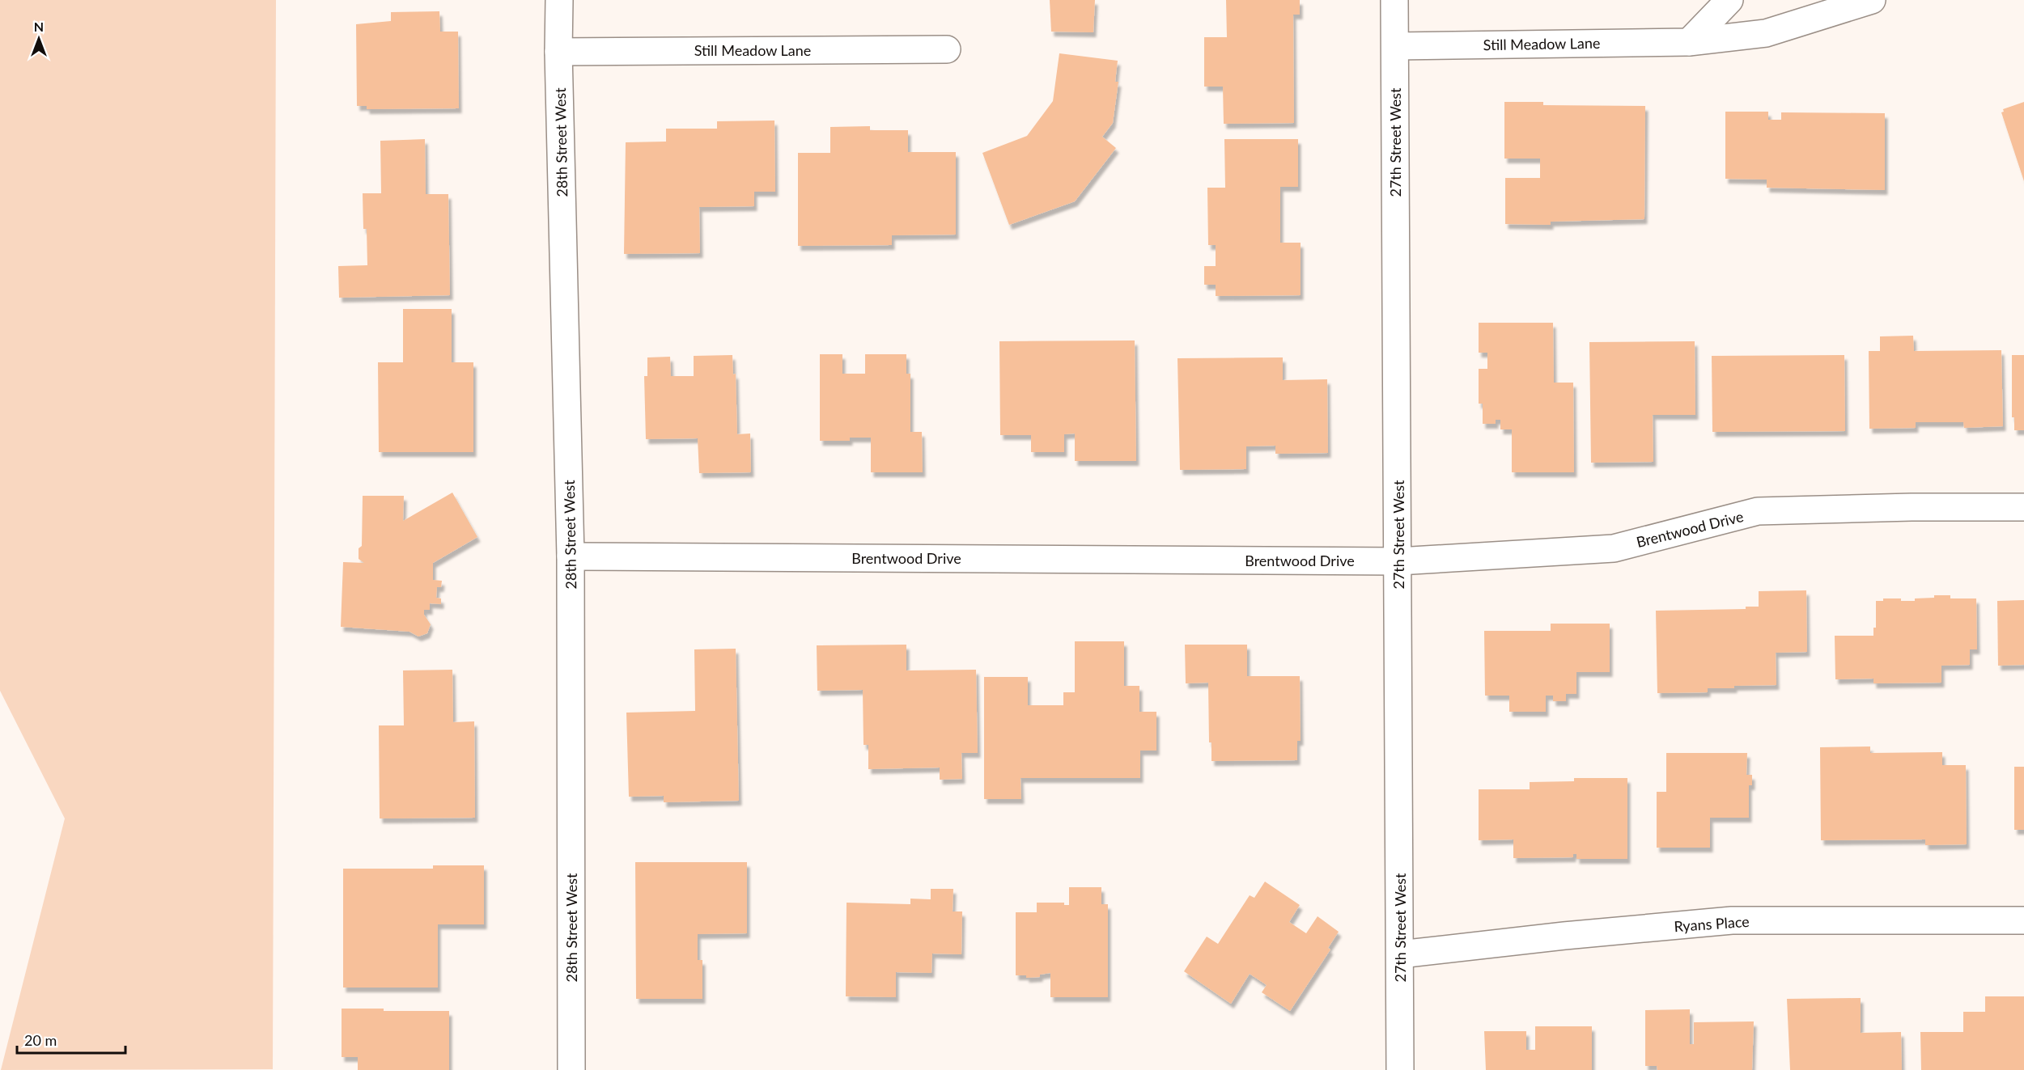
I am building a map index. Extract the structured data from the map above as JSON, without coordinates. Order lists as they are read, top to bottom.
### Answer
{
  "streets": {
    "street": [
      "Still Meadow Lane",
      "28th Street West",
      "27th Street West",
      "Brentwood Drive",
      "Ryans Place"
    ]
  },
  "crossings": [
    ["Still Meadow Lane", "28th Street West"],
    ["Still Meadow Lane", "27th Street West"],
    ["28th Street West", "Brentwood Drive"],
    ["27th Street West", "Brentwood Drive"],
    ["27th Street West", "Ryans Place"]
  ],
  "scale_bar": "20 m",
  "north": "top"
}
